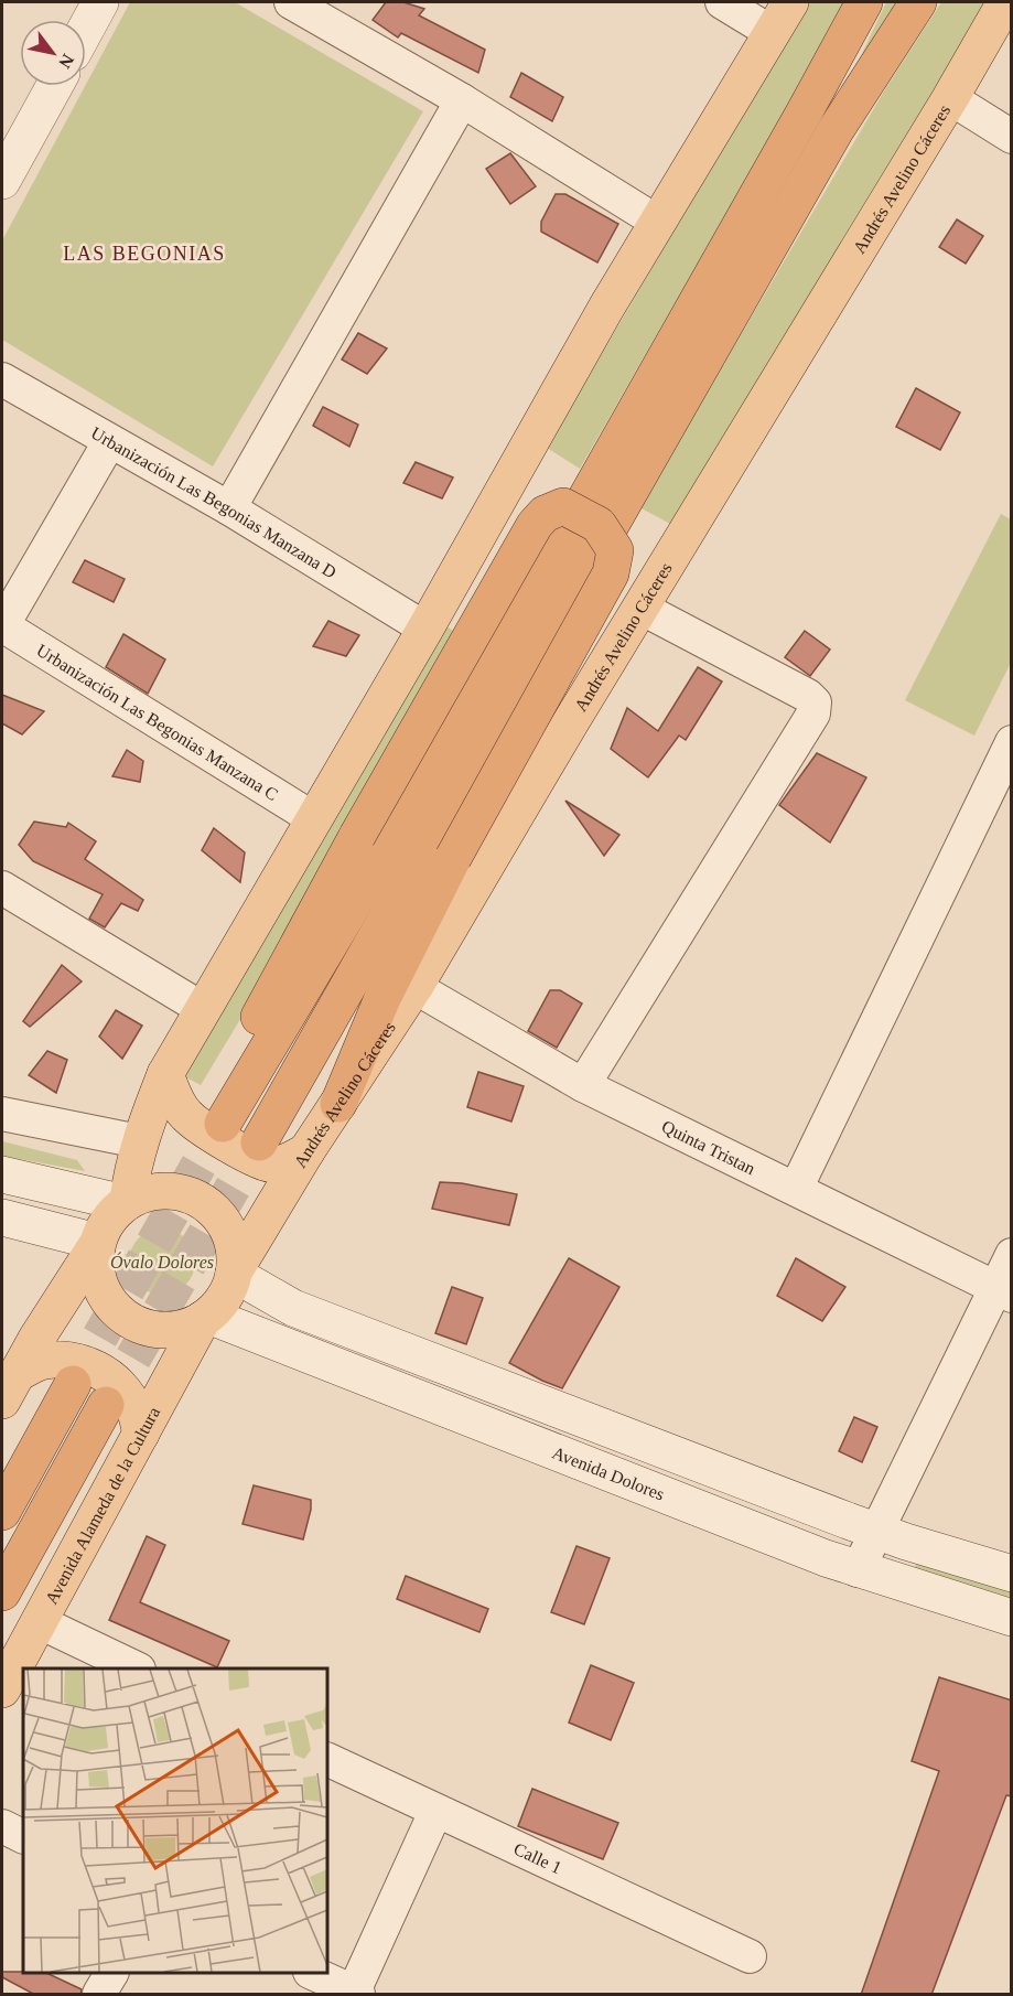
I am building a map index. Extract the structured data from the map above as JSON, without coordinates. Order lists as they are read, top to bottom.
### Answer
{
  "streets": {
    "main road": ["Andrés Avelino Cáceres", "Avenida Dolores", "Avenida Alameda de la Cultura"],
    "street": [
      "Urbanización Las Begonias Manzana D",
      "Urbanización Las Begonias Manzana C",
      "Quinta Tristan",
      "Calle 1"
    ]
  },
  "crossings": [
    ["Andrés Avelino Cáceres", "Quinta Tristan"],
    ["Andrés Avelino Cáceres", "Avenida Dolores"],
    ["Andrés Avelino Cáceres", "Avenida Alameda de la Cultura"],
    ["Avenida Dolores", "Avenida Alameda de la Cultura"]
  ],
  "districts": ["LAS BEGONIAS"],
  "parks": ["Óvalo Dolores"],
  "north": "bottom right"
}
